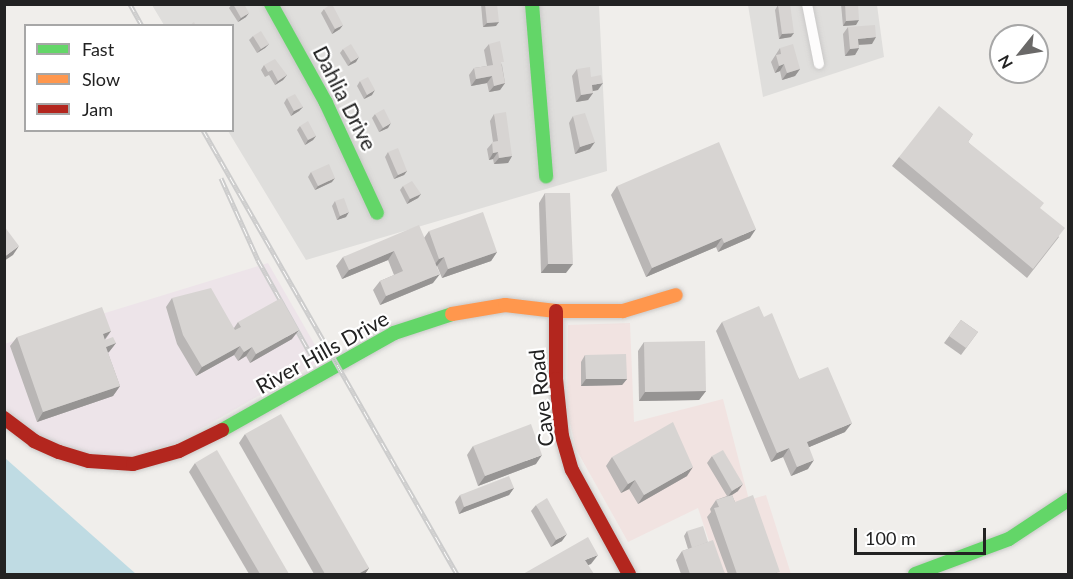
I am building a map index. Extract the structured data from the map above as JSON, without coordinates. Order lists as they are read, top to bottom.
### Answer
{
  "streets": {
    "street": ["Dahlia Drive", "River Hills Drive", "Cave Road"]
  },
  "crossings": [
    ["River Hills Drive", "Cave Road"]
  ],
  "legend": ["Fast", "Slow", "Jam"],
  "scale_bar": "100 m",
  "north": "bottom left"
}
